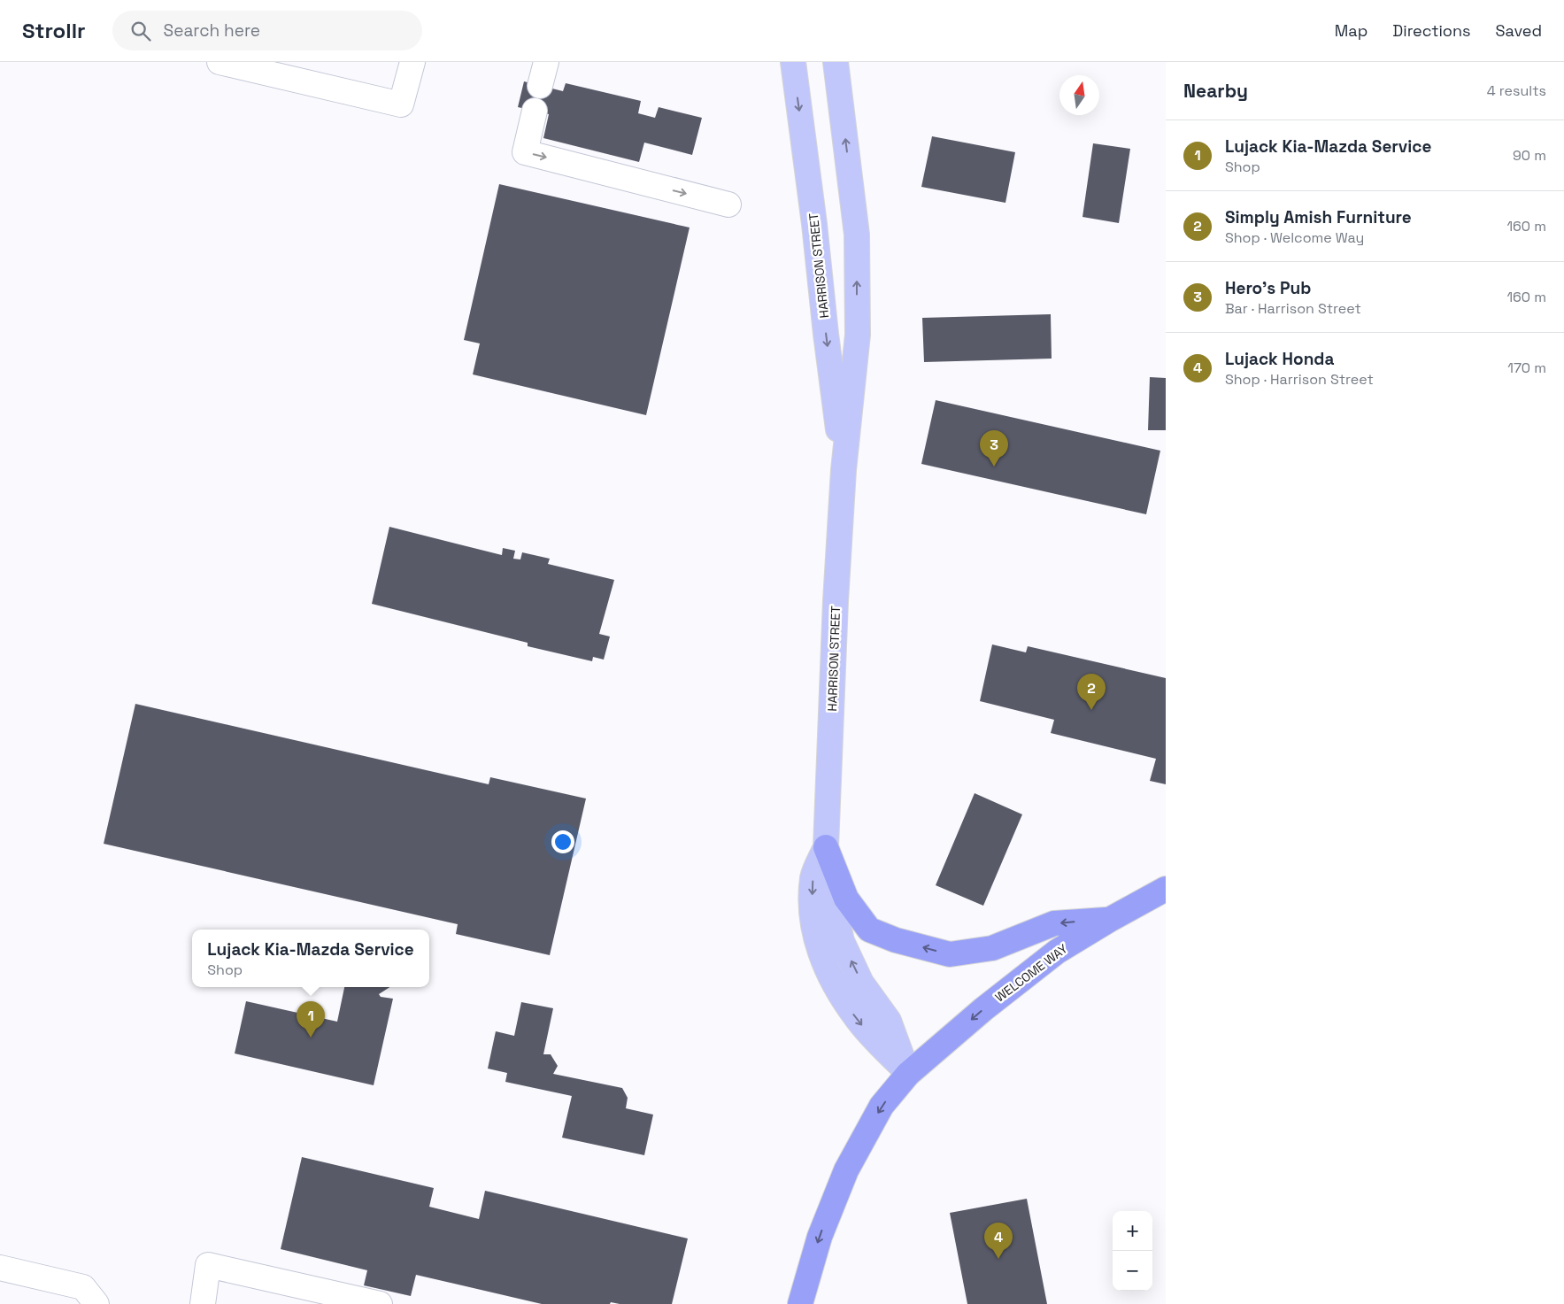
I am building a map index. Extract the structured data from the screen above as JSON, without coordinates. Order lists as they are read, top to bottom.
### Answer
{
  "streets": {
    "highway": ["WELCOME WAY"],
    "main road": ["HARRISON STREET"]
  },
  "crossings": [
    ["HARRISON STREET", "WELCOME WAY"]
  ],
  "one_way": ["WELCOME WAY"],
  "north": "top",
  "page": {
    "header": "Strollr",
    "search": "Search here",
    "nav": ["Map", "Directions", "Saved"],
    "heading": ["Nearby", "4 results"],
    "list": [
      {
        "mark": "1",
        "name": "Lujack Kia-Mazda Service",
        "note": "Shop",
        "value": "90 m"
      },
      {
        "mark": "2",
        "name": "Simply Amish Furniture",
        "note": "Shop · Welcome Way",
        "value": "160 m"
      },
      {
        "mark": "3",
        "name": "Hero's Pub",
        "note": "Bar · Harrison Street",
        "value": "160 m"
      },
      {
        "mark": "4",
        "name": "Lujack Honda",
        "note": "Shop · Harrison Street",
        "value": "170 m"
      }
    ],
    "pins": [
      "3",
      "2",
      "1",
      "4"
    ],
    "popup": ["Lujack Kia-Mazda Service", "Shop"],
    "map_buttons": ["+", "−"]
  }
}
